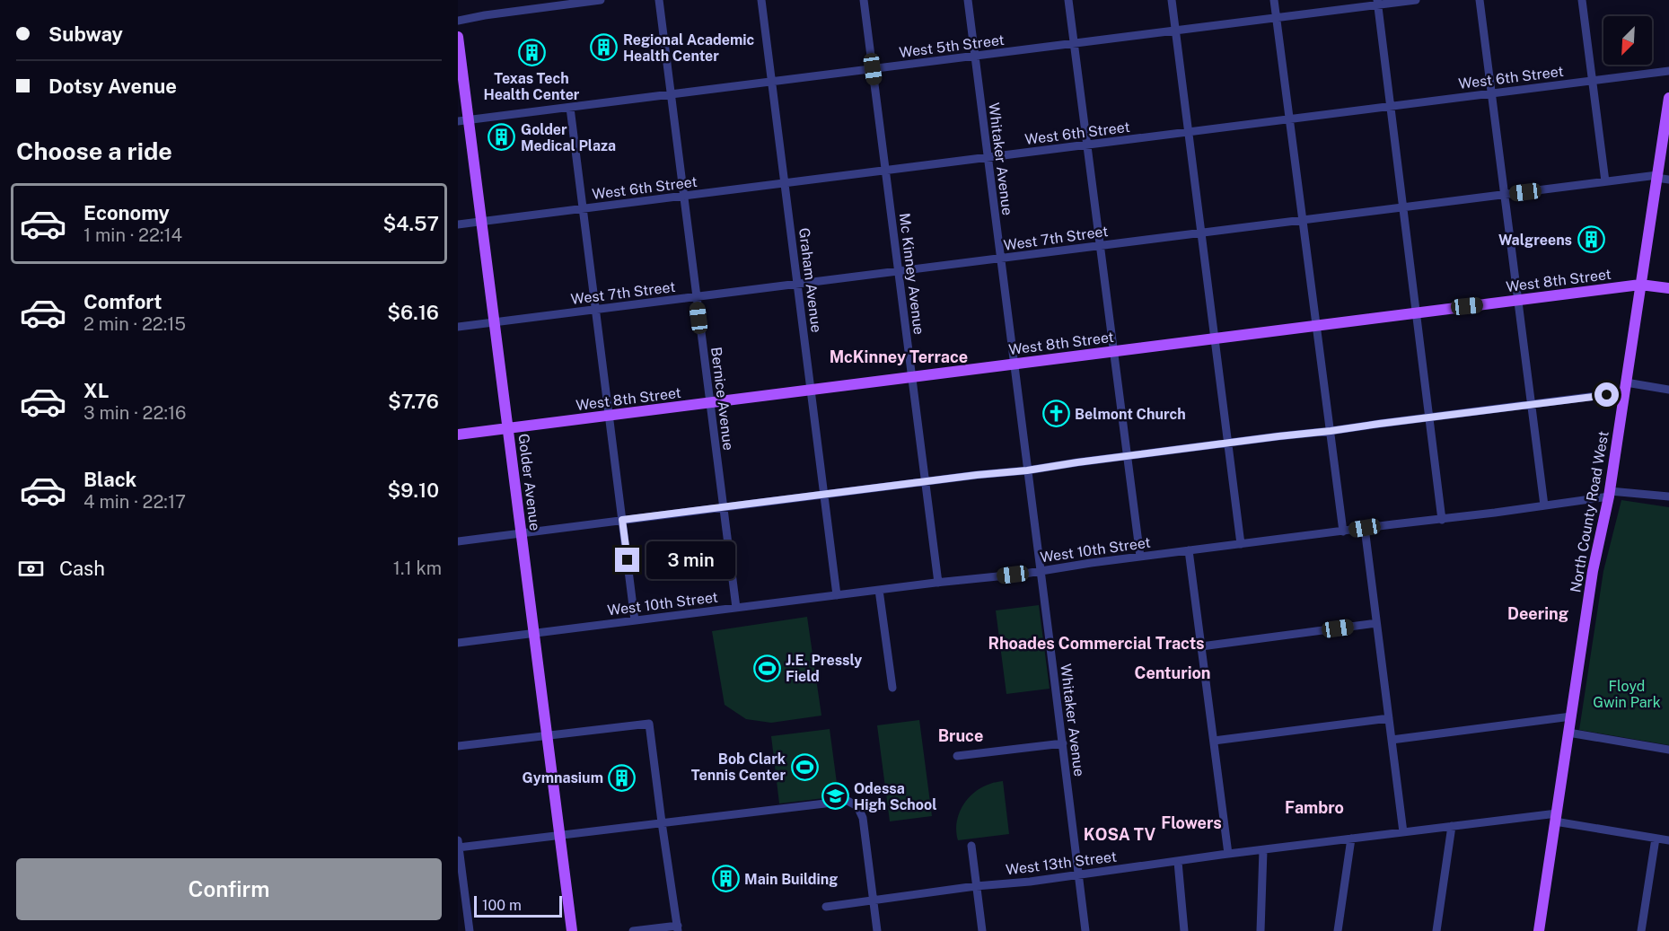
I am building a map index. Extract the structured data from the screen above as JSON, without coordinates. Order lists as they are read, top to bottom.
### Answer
{
  "streets": {
    "main road": ["West 8th Street", "Golder Avenue", "North County Road West"],
    "street": [
      "West 5th Street",
      "West 6th Street",
      "Whitaker Avenue",
      "West 7th Street",
      "Mc Kinney Avenue",
      "Graham Avenue",
      "Bernice Avenue",
      "West 10th Street",
      "West 13th Street"
    ]
  },
  "crossings": [
    ["West 5th Street", "Whitaker Avenue"],
    ["West 5th Street", "Mc Kinney Avenue"],
    ["West 5th Street", "Graham Avenue"],
    ["West 5th Street", "Bernice Avenue"],
    ["West 5th Street", "Golder Avenue"],
    ["West 6th Street", "Whitaker Avenue"],
    ["West 6th Street", "Mc Kinney Avenue"],
    ["West 6th Street", "Graham Avenue"],
    ["West 6th Street", "Bernice Avenue"],
    ["West 6th Street", "Golder Avenue"],
    ["Whitaker Avenue", "West 7th Street"],
    ["Whitaker Avenue", "West 8th Street"],
    ["Whitaker Avenue", "West 10th Street"],
    ["Whitaker Avenue", "West 13th Street"],
    ["West 7th Street", "Mc Kinney Avenue"],
    ["West 7th Street", "Graham Avenue"],
    ["West 7th Street", "Bernice Avenue"],
    ["West 7th Street", "Golder Avenue"],
    ["West 7th Street", "North County Road West"],
    ["Mc Kinney Avenue", "West 8th Street"],
    ["Mc Kinney Avenue", "West 10th Street"],
    ["Graham Avenue", "West 8th Street"],
    ["Graham Avenue", "West 10th Street"],
    ["West 8th Street", "Bernice Avenue"],
    ["West 8th Street", "Golder Avenue"],
    ["West 8th Street", "North County Road West"],
    ["Bernice Avenue", "West 10th Street"],
    ["Golder Avenue", "West 10th Street"],
    ["North County Road West", "West 10th Street"],
    ["North County Road West", "West 13th Street"]
  ],
  "districts": [
    "McKinney Terrace",
    "Deering",
    "Rhoades Commercial Tracts",
    "Centurion",
    "Bruce",
    "Fambro",
    "Flowers",
    "KOSA TV"
  ],
  "parks": ["Floyd Gwin Park"],
  "places": {
    "building": [
      "Regional Academic Health Center",
      "Texas Tech Health Center",
      "Golder Medical Plaza",
      "Walgreens",
      "Gymnasium",
      "Main Building"
    ],
    "church": ["Belmont Church"],
    "sports": ["J.E. Pressly Field", "Bob Clark Tennis Center"],
    "school or university": ["Odessa High School"]
  },
  "scale_bar": "100 m",
  "north": "bottom left",
  "page": {
    "banner": ["Subway", "Dotsy Avenue"],
    "heading": "Choose a ride",
    "list": [
      {
        "name": "Economy",
        "note": "1 min · 22:14",
        "value": "$4.57"
      },
      {
        "name": "Comfort",
        "note": "2 min · 22:15",
        "value": "$6.16"
      },
      {
        "name": "XL",
        "note": "3 min · 22:16",
        "value": "$7.76"
      },
      {
        "name": "Black",
        "note": "4 min · 22:17",
        "value": "$9.10"
      }
    ],
    "pay": ["Cash", "1.1 km"],
    "bubble": "3 min",
    "buttons": "Confirm",
    "scale": "100 m"
  }
}
